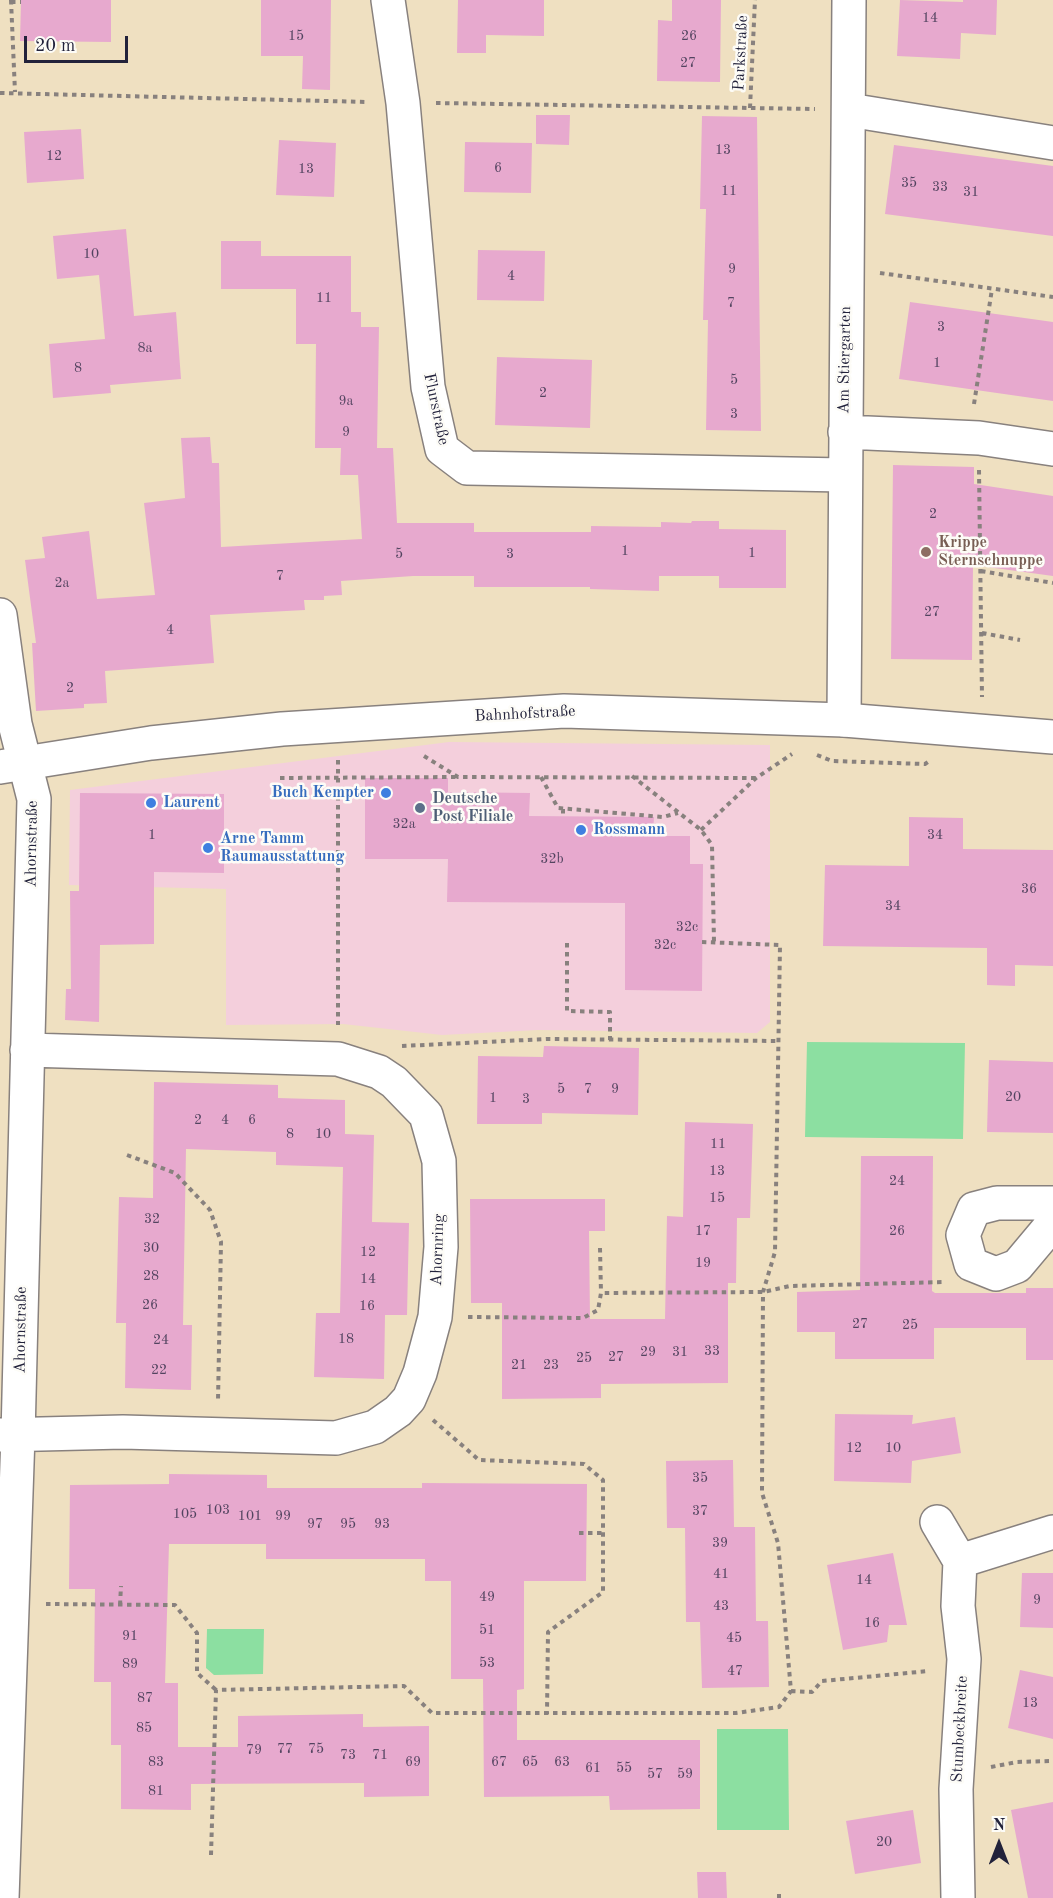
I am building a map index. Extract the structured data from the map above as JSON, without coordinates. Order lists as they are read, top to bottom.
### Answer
{
  "streets": {
    "street": [
      "Am Stiergarten",
      "Flurstraße",
      "Bahnhofstraße",
      "Ahornstraße",
      "Ahornring",
      "Stumbeckbreite"
    ],
    "path": ["Parkstraße"]
  },
  "crossings": [
    ["Am Stiergarten", "Flurstraße"],
    ["Am Stiergarten", "Bahnhofstraße"],
    ["Bahnhofstraße", "Ahornstraße"],
    ["Ahornstraße", "Ahornring"]
  ],
  "places": [
    "Krippe Sternschnuppe",
    "Buch Kempter",
    "Laurent",
    "Deutsche Post Filiale",
    "Rossmann",
    "Arne Tamm Raumausstattung"
  ],
  "house_numbers": [
    "14",
    "15",
    "26",
    "27",
    "13",
    "12",
    "6",
    "13",
    "35",
    "33",
    "11",
    "31",
    "10",
    "9",
    "4",
    "11",
    "7",
    "3",
    "8a",
    "1",
    "8",
    "5",
    "2",
    "9a",
    "3",
    "9",
    "2",
    "1",
    "1",
    "5",
    "3",
    "7",
    "2a",
    "27",
    "4",
    "2",
    "32a",
    "1",
    "34",
    "32b",
    "36",
    "34",
    "32c",
    "32c",
    "5",
    "7",
    "9",
    "20",
    "1",
    "3",
    "2",
    "4",
    "6",
    "8",
    "10",
    "11",
    "13",
    "24",
    "15",
    "32",
    "17",
    "26",
    "30",
    "12",
    "19",
    "28",
    "14",
    "26",
    "16",
    "27",
    "25",
    "18",
    "24",
    "33",
    "29",
    "31",
    "27",
    "25",
    "21",
    "23",
    "22",
    "12",
    "10",
    "35",
    "103",
    "37",
    "105",
    "101",
    "99",
    "97",
    "95",
    "93",
    "39",
    "41",
    "14",
    "49",
    "9",
    "43",
    "16",
    "51",
    "91",
    "45",
    "53",
    "89",
    "47",
    "87",
    "13",
    "85",
    "77",
    "75",
    "79",
    "73",
    "71",
    "83",
    "69",
    "67",
    "65",
    "63",
    "61",
    "55",
    "57",
    "59",
    "81",
    "20"
  ],
  "scale_bar": "20 m",
  "north": "top"
}
